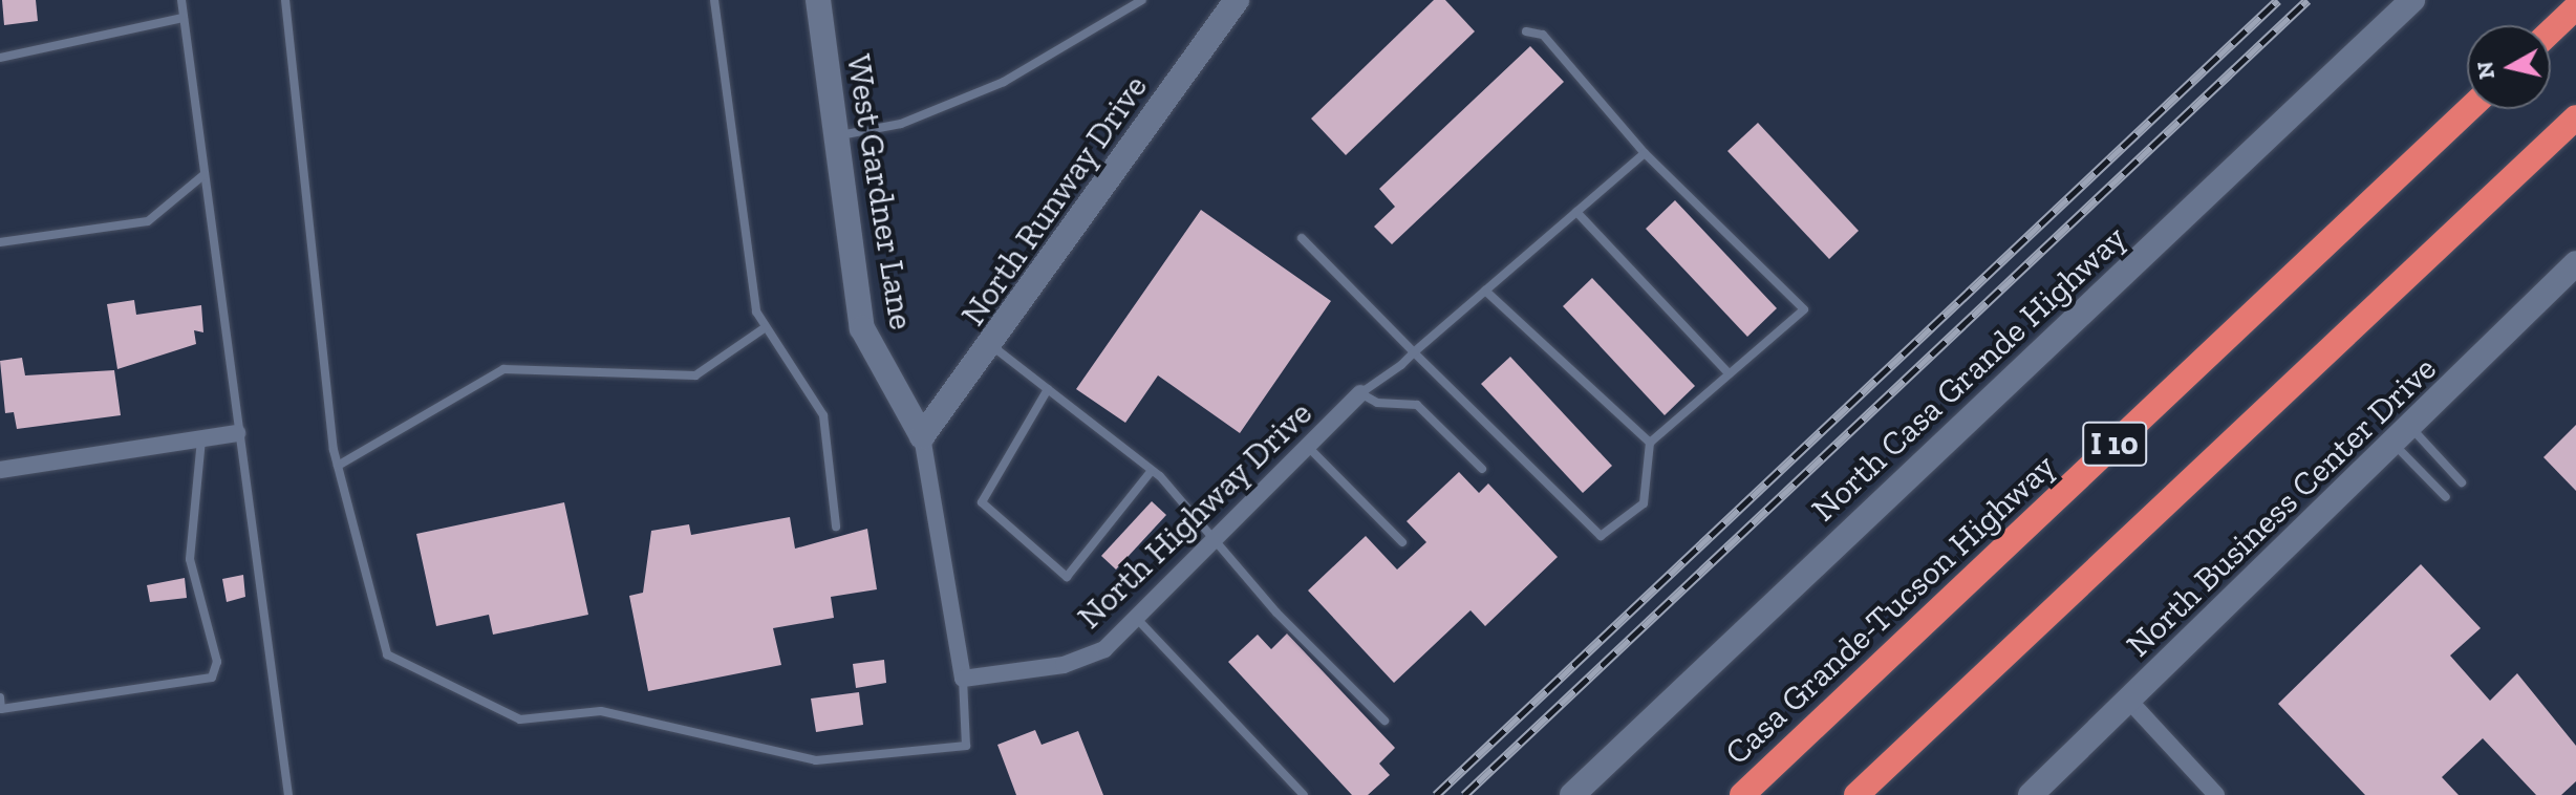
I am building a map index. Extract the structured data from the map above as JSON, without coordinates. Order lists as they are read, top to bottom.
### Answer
{
  "streets": {
    "highway": ["I 10", "Casa Grande-Tucson Highway"],
    "main road": [
      "West Gardner Lane",
      "North Runway Drive",
      "North Casa Grande Highway",
      "North Business Center Drive"
    ],
    "street": ["North Highway Drive"]
  },
  "crossings": [
    ["West Gardner Lane", "North Runway Drive"],
    ["West Gardner Lane", "North Highway Drive"]
  ],
  "north": "left"
}
